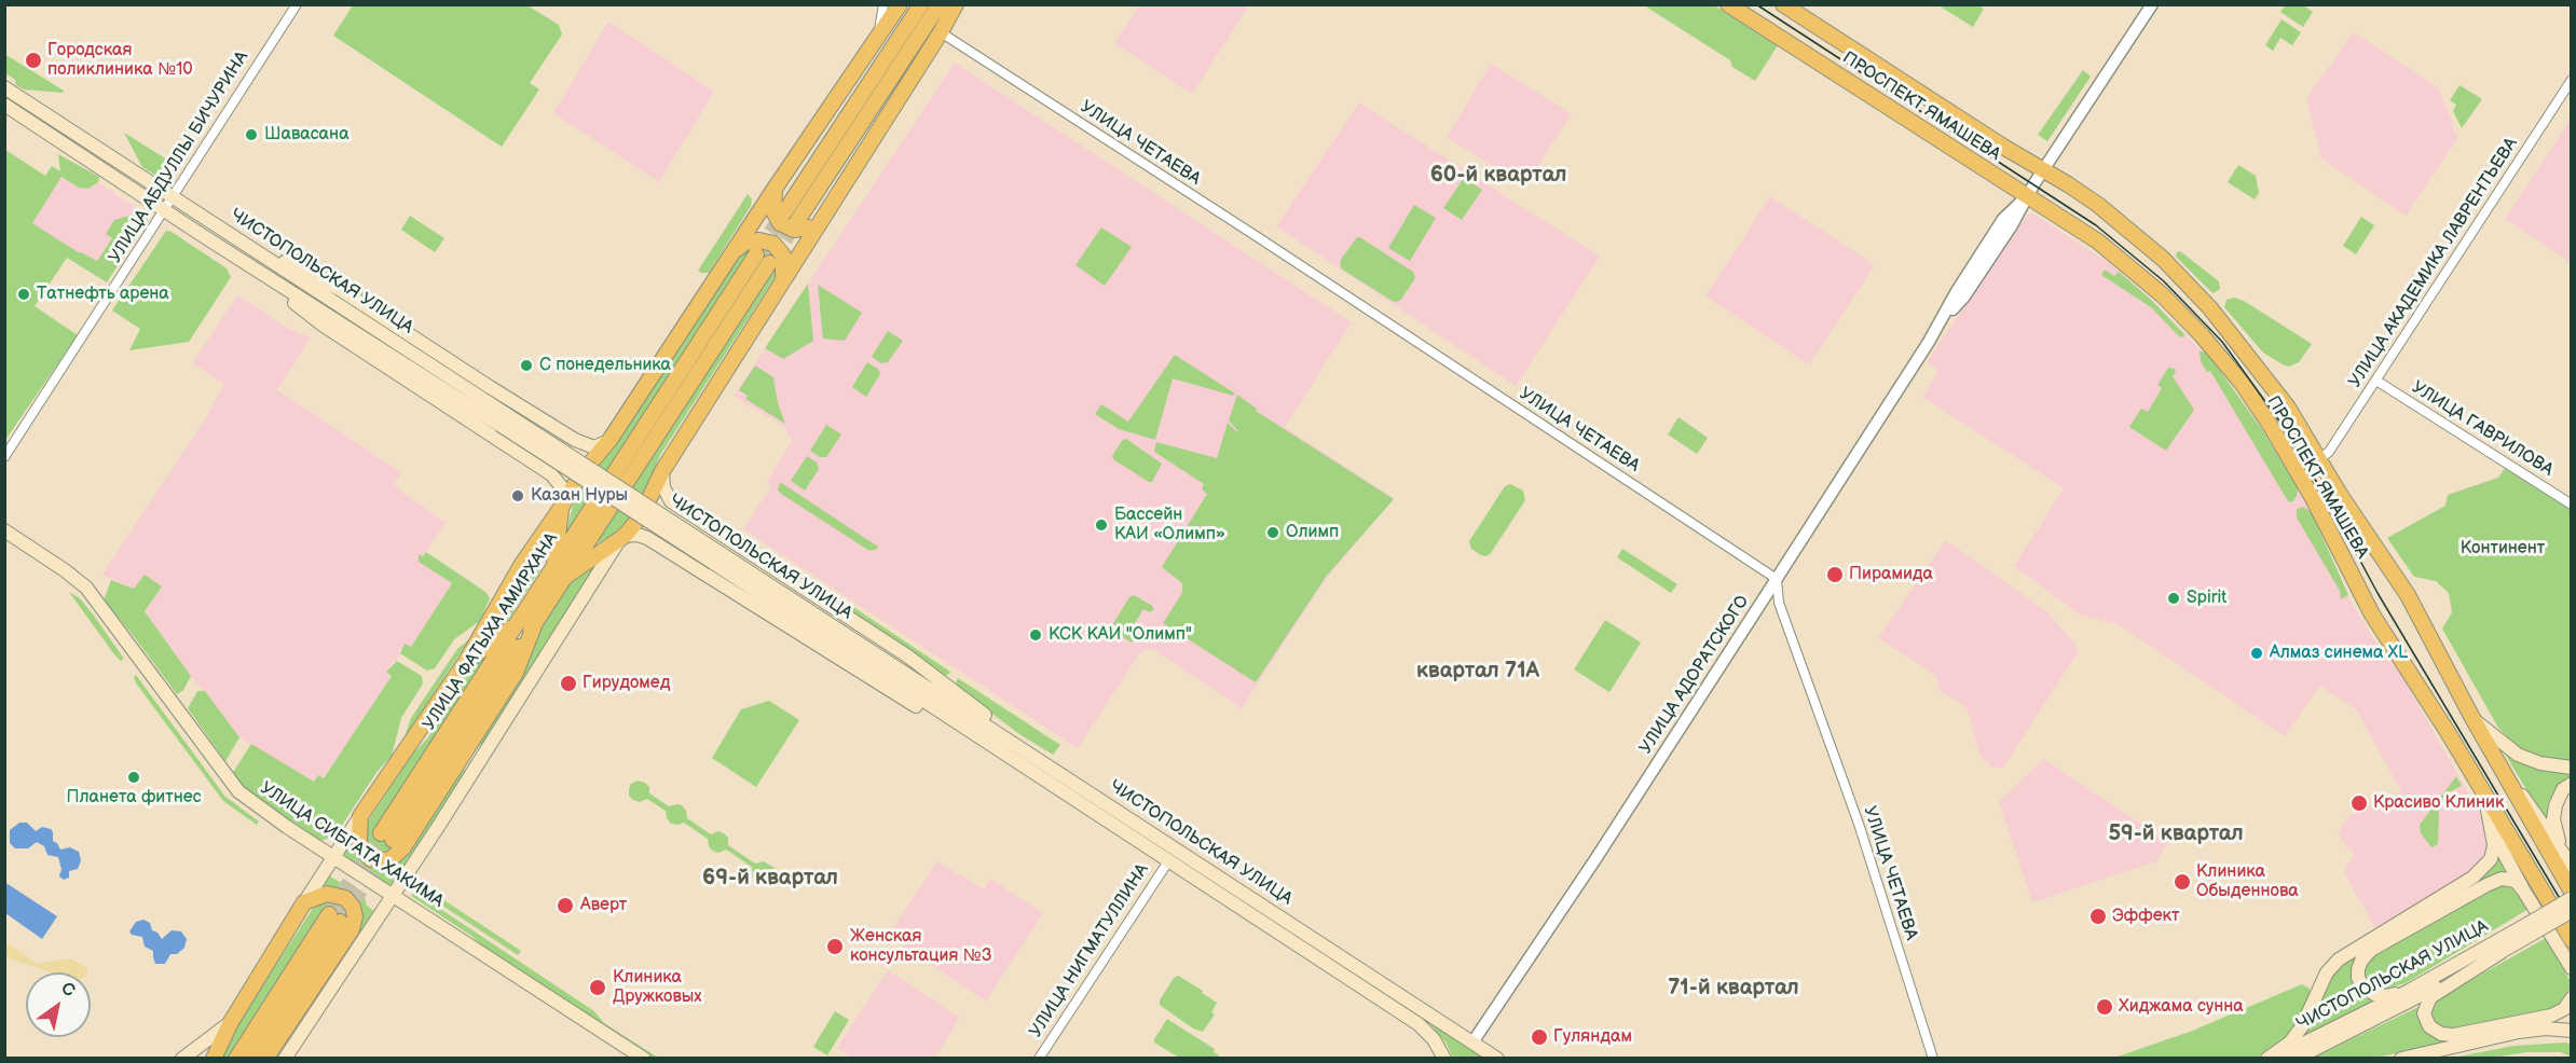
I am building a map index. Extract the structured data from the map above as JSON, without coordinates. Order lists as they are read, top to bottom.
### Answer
{
  "streets": {
    "main road": [
      "ПРОСПЕКТ ЯМАШЕВА",
      "ЧИСТОПОЛЬСКАЯ УЛИЦА",
      "УЛИЦА ФАТЫХА АМИРХАНА",
      "УЛИЦА СИБГАТА ХАКИМА"
    ],
    "street": [
      "УЛИЦА ЧЕТАЕВА",
      "УЛИЦА АБДУЛЛЫ БИЧУРИНА",
      "УЛИЦА АКАДЕМИКА ЛАВРЕНТЬЕВА",
      "УЛИЦА ГАВРИЛОВА",
      "УЛИЦА АДОРАТСКОГО",
      "УЛИЦА НИГМАТУЛЛИНА"
    ]
  },
  "crossings": [
    ["ПРОСПЕКТ ЯМАШЕВА", "УЛИЦА АКАДЕМИКА ЛАВРЕНТЬЕВА"],
    ["ПРОСПЕКТ ЯМАШЕВА", "УЛИЦА АДОРАТСКОГО"],
    ["УЛИЦА ЧЕТАЕВА", "УЛИЦА АДОРАТСКОГО"],
    ["УЛИЦА АБДУЛЛЫ БИЧУРИНА", "ЧИСТОПОЛЬСКАЯ УЛИЦА"],
    ["УЛИЦА АКАДЕМИКА ЛАВРЕНТЬЕВА", "УЛИЦА ГАВРИЛОВА"],
    ["ЧИСТОПОЛЬСКАЯ УЛИЦА", "УЛИЦА АДОРАТСКОГО"],
    ["ЧИСТОПОЛЬСКАЯ УЛИЦА", "УЛИЦА НИГМАТУЛЛИНА"]
  ],
  "districts": [
    "60-й квартал",
    "квартал 71А",
    "59-й квартал",
    "69-й квартал",
    "71-й квартал"
  ],
  "parks": ["Континент"],
  "places": [
    "Городская поликлиника №10",
    "Шавасана",
    "Татнефть арена",
    "С понедельника",
    "Казан Нуры",
    "Бассейн КАИ «Олимп»",
    "Олимп",
    "Пирамида",
    "Spirit",
    "КСК КАИ \"Олимп\"",
    "Алмаз синема XL",
    "Гирудомед",
    "Планета фитнес",
    "Красиво Клиник",
    "Клиника Обыденнова",
    "Аверт",
    "Эффект",
    "Женская консультация №3",
    "Клиника Дружковых",
    "Хиджама сунна",
    "Гуляндам"
  ],
  "north": "top right"
}
